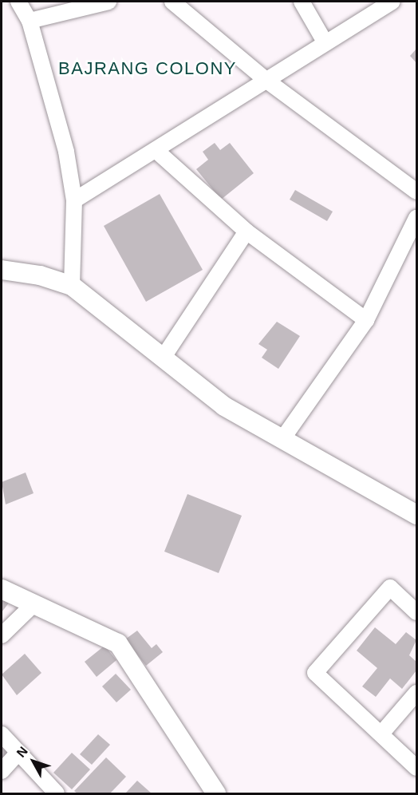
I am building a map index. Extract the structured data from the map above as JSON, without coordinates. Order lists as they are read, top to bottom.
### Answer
{
  "districts": ["BAJRANG COLONY"],
  "north": "top left"
}
